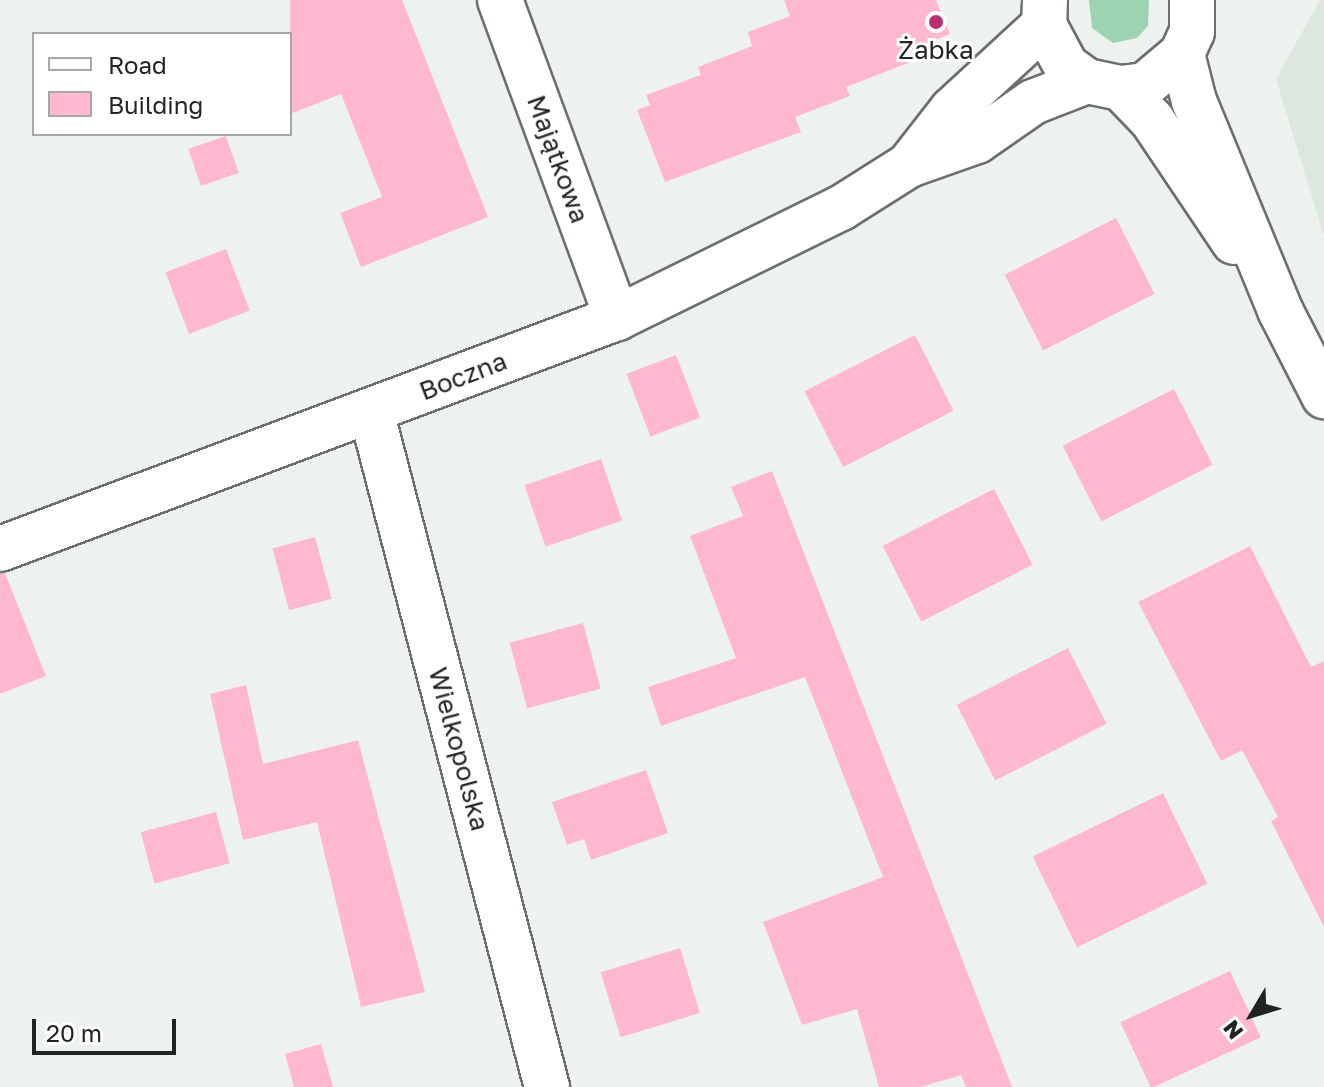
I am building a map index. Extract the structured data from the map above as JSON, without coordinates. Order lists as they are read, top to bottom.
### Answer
{
  "streets": {
    "street": ["Majątkowa", "Boczna", "Wielkopolska"]
  },
  "crossings": [
    ["Majątkowa", "Boczna"],
    ["Boczna", "Wielkopolska"]
  ],
  "places": ["Żabka"],
  "legend": ["Road", "Building"],
  "scale_bar": "20 m",
  "north": "bottom left"
}
